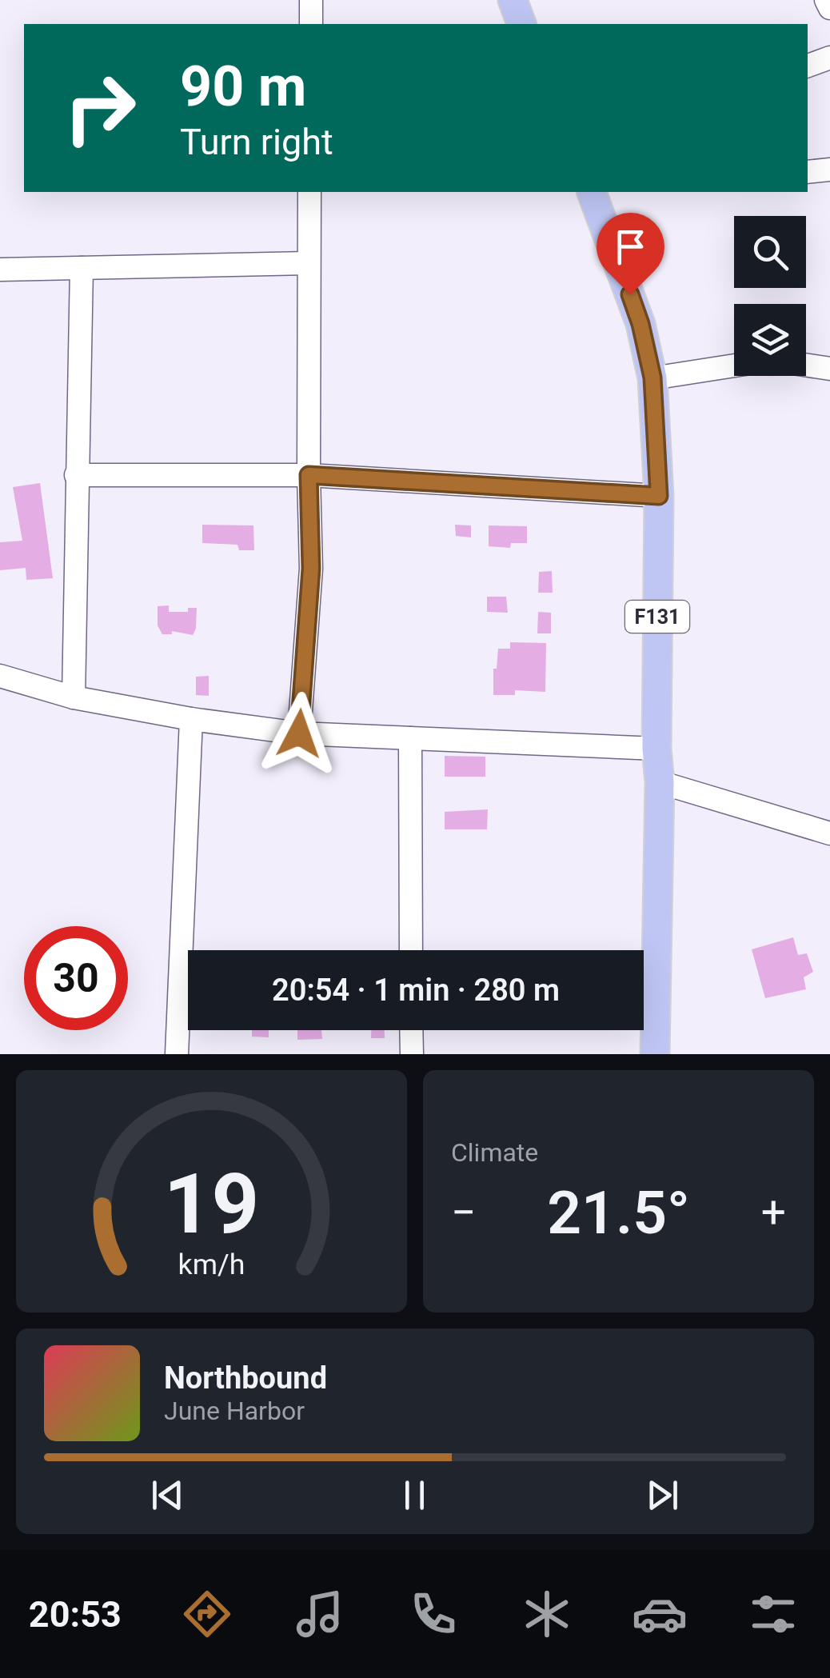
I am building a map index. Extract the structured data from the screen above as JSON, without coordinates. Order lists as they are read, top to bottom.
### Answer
{
  "streets": {
    "main road": ["F131"]
  },
  "page": {
    "turn": ["90 m", "Turn right"],
    "limit": "30",
    "trip": "20:54 · 1 min · 280 m",
    "tile": "Climate",
    "heat": ["−", "21.5°", "+"],
    "song": ["Northbound", "June Harbor"],
    "tabs": "20:53",
    "gauge": ["19", "km/h"]
  }
}
